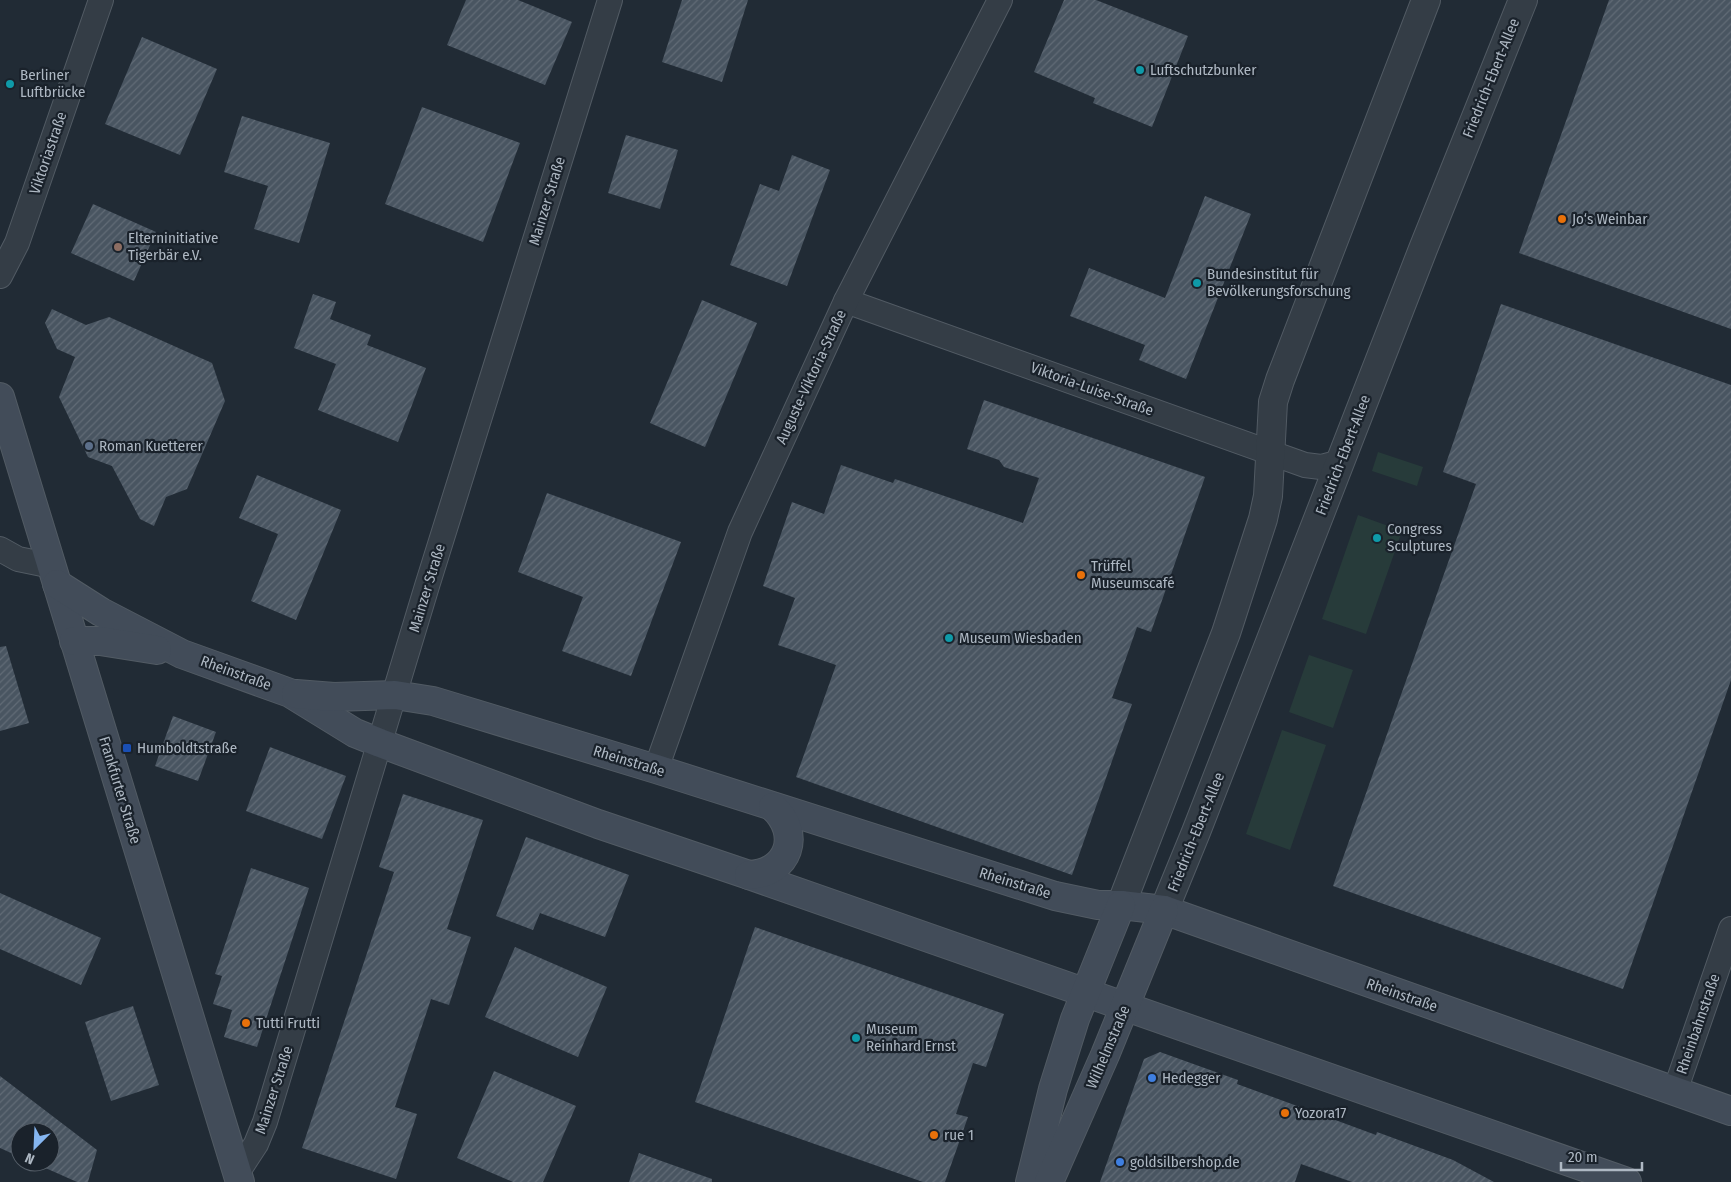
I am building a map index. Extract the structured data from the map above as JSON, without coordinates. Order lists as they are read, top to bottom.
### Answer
{
  "streets": {
    "main road": ["Rheinstraße", "Frankfurter Straße", "Wilhelmstraße"],
    "street": [
      "Friedrich-Ebert-Allee",
      "Viktoriastraße",
      "Mainzer Straße",
      "Auguste-Viktoria-Straße",
      "Viktoria-Luise-Straße",
      "Rheinbahnstraße"
    ]
  },
  "crossings": [
    ["Friedrich-Ebert-Allee", "Viktoria-Luise-Straße"],
    ["Friedrich-Ebert-Allee", "Rheinstraße"],
    ["Friedrich-Ebert-Allee", "Wilhelmstraße"],
    ["Mainzer Straße", "Rheinstraße"],
    ["Mainzer Straße", "Frankfurter Straße"],
    ["Auguste-Viktoria-Straße", "Viktoria-Luise-Straße"],
    ["Auguste-Viktoria-Straße", "Rheinstraße"],
    ["Rheinstraße", "Rheinbahnstraße"],
    ["Rheinstraße", "Wilhelmstraße"]
  ],
  "places": {
    "other": [
      "Luftschutzbunker",
      "Berliner Luftbrücke",
      "Jo‘s Weinbar",
      "Elterninitiative Tigerbär e.V.",
      "Bundesinstitut für Bevölkerungsforschung",
      "Roman Kuetterer",
      "Congress Sculptures",
      "Trüffel Museumscafé",
      "Museum Wiesbaden",
      "Tutti Frutti",
      "Museum Reinhard Ernst",
      "Hedegger",
      "Yozora17",
      "rue 1",
      "goldsilbershop.de"
    ],
    "transit": ["Humboldtstraße"]
  },
  "scale_bar": "20 m",
  "north": "bottom left"
}
